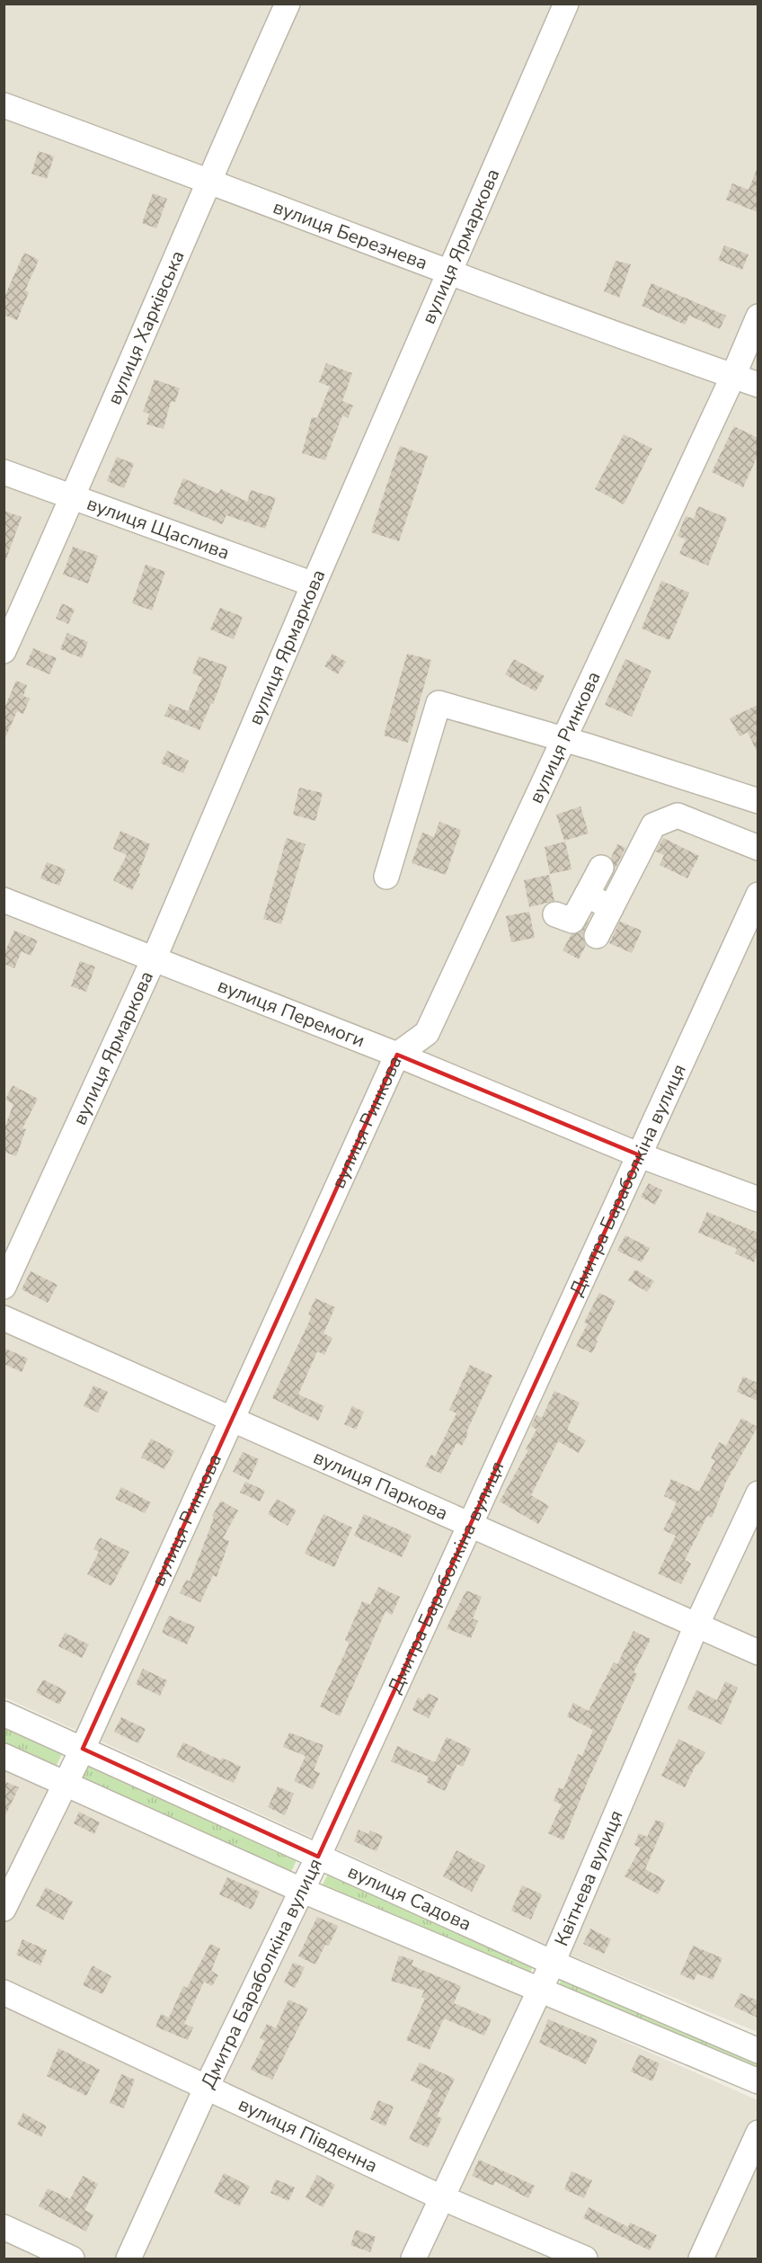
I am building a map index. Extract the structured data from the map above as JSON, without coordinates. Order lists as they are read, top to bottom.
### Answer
{
  "streets": {
    "street": [
      "вулиця Березнева",
      "вулиця Ярмаркова",
      "вулиця Харківська",
      "вулиця Щаслива",
      "вулиця Ринкова",
      "вулиця Перемоги",
      "Дмитра Бараболкіна вулиця",
      "вулиця Паркова",
      "Квітнева вулиця",
      "вулиця Садова",
      "вулиця Південна"
    ]
  },
  "crossings": [
    ["вулиця Березнева", "вулиця Ярмаркова"],
    ["вулиця Березнева", "вулиця Харківська"],
    ["вулиця Березнева", "вулиця Ринкова"],
    ["вулиця Ярмаркова", "вулиця Щаслива"],
    ["вулиця Ярмаркова", "вулиця Перемоги"],
    ["вулиця Харківська", "вулиця Щаслива"],
    ["вулиця Ринкова", "вулиця Перемоги"],
    ["вулиця Ринкова", "вулиця Паркова"],
    ["вулиця Ринкова", "вулиця Садова"],
    ["вулиця Перемоги", "Дмитра Бараболкіна вулиця"],
    ["Дмитра Бараболкіна вулиця", "вулиця Паркова"],
    ["Дмитра Бараболкіна вулиця", "вулиця Садова"],
    ["Дмитра Бараболкіна вулиця", "вулиця Південна"],
    ["вулиця Паркова", "Квітнева вулиця"],
    ["Квітнева вулиця", "вулиця Садова"],
    ["Квітнева вулиця", "вулиця Південна"]
  ]
}
